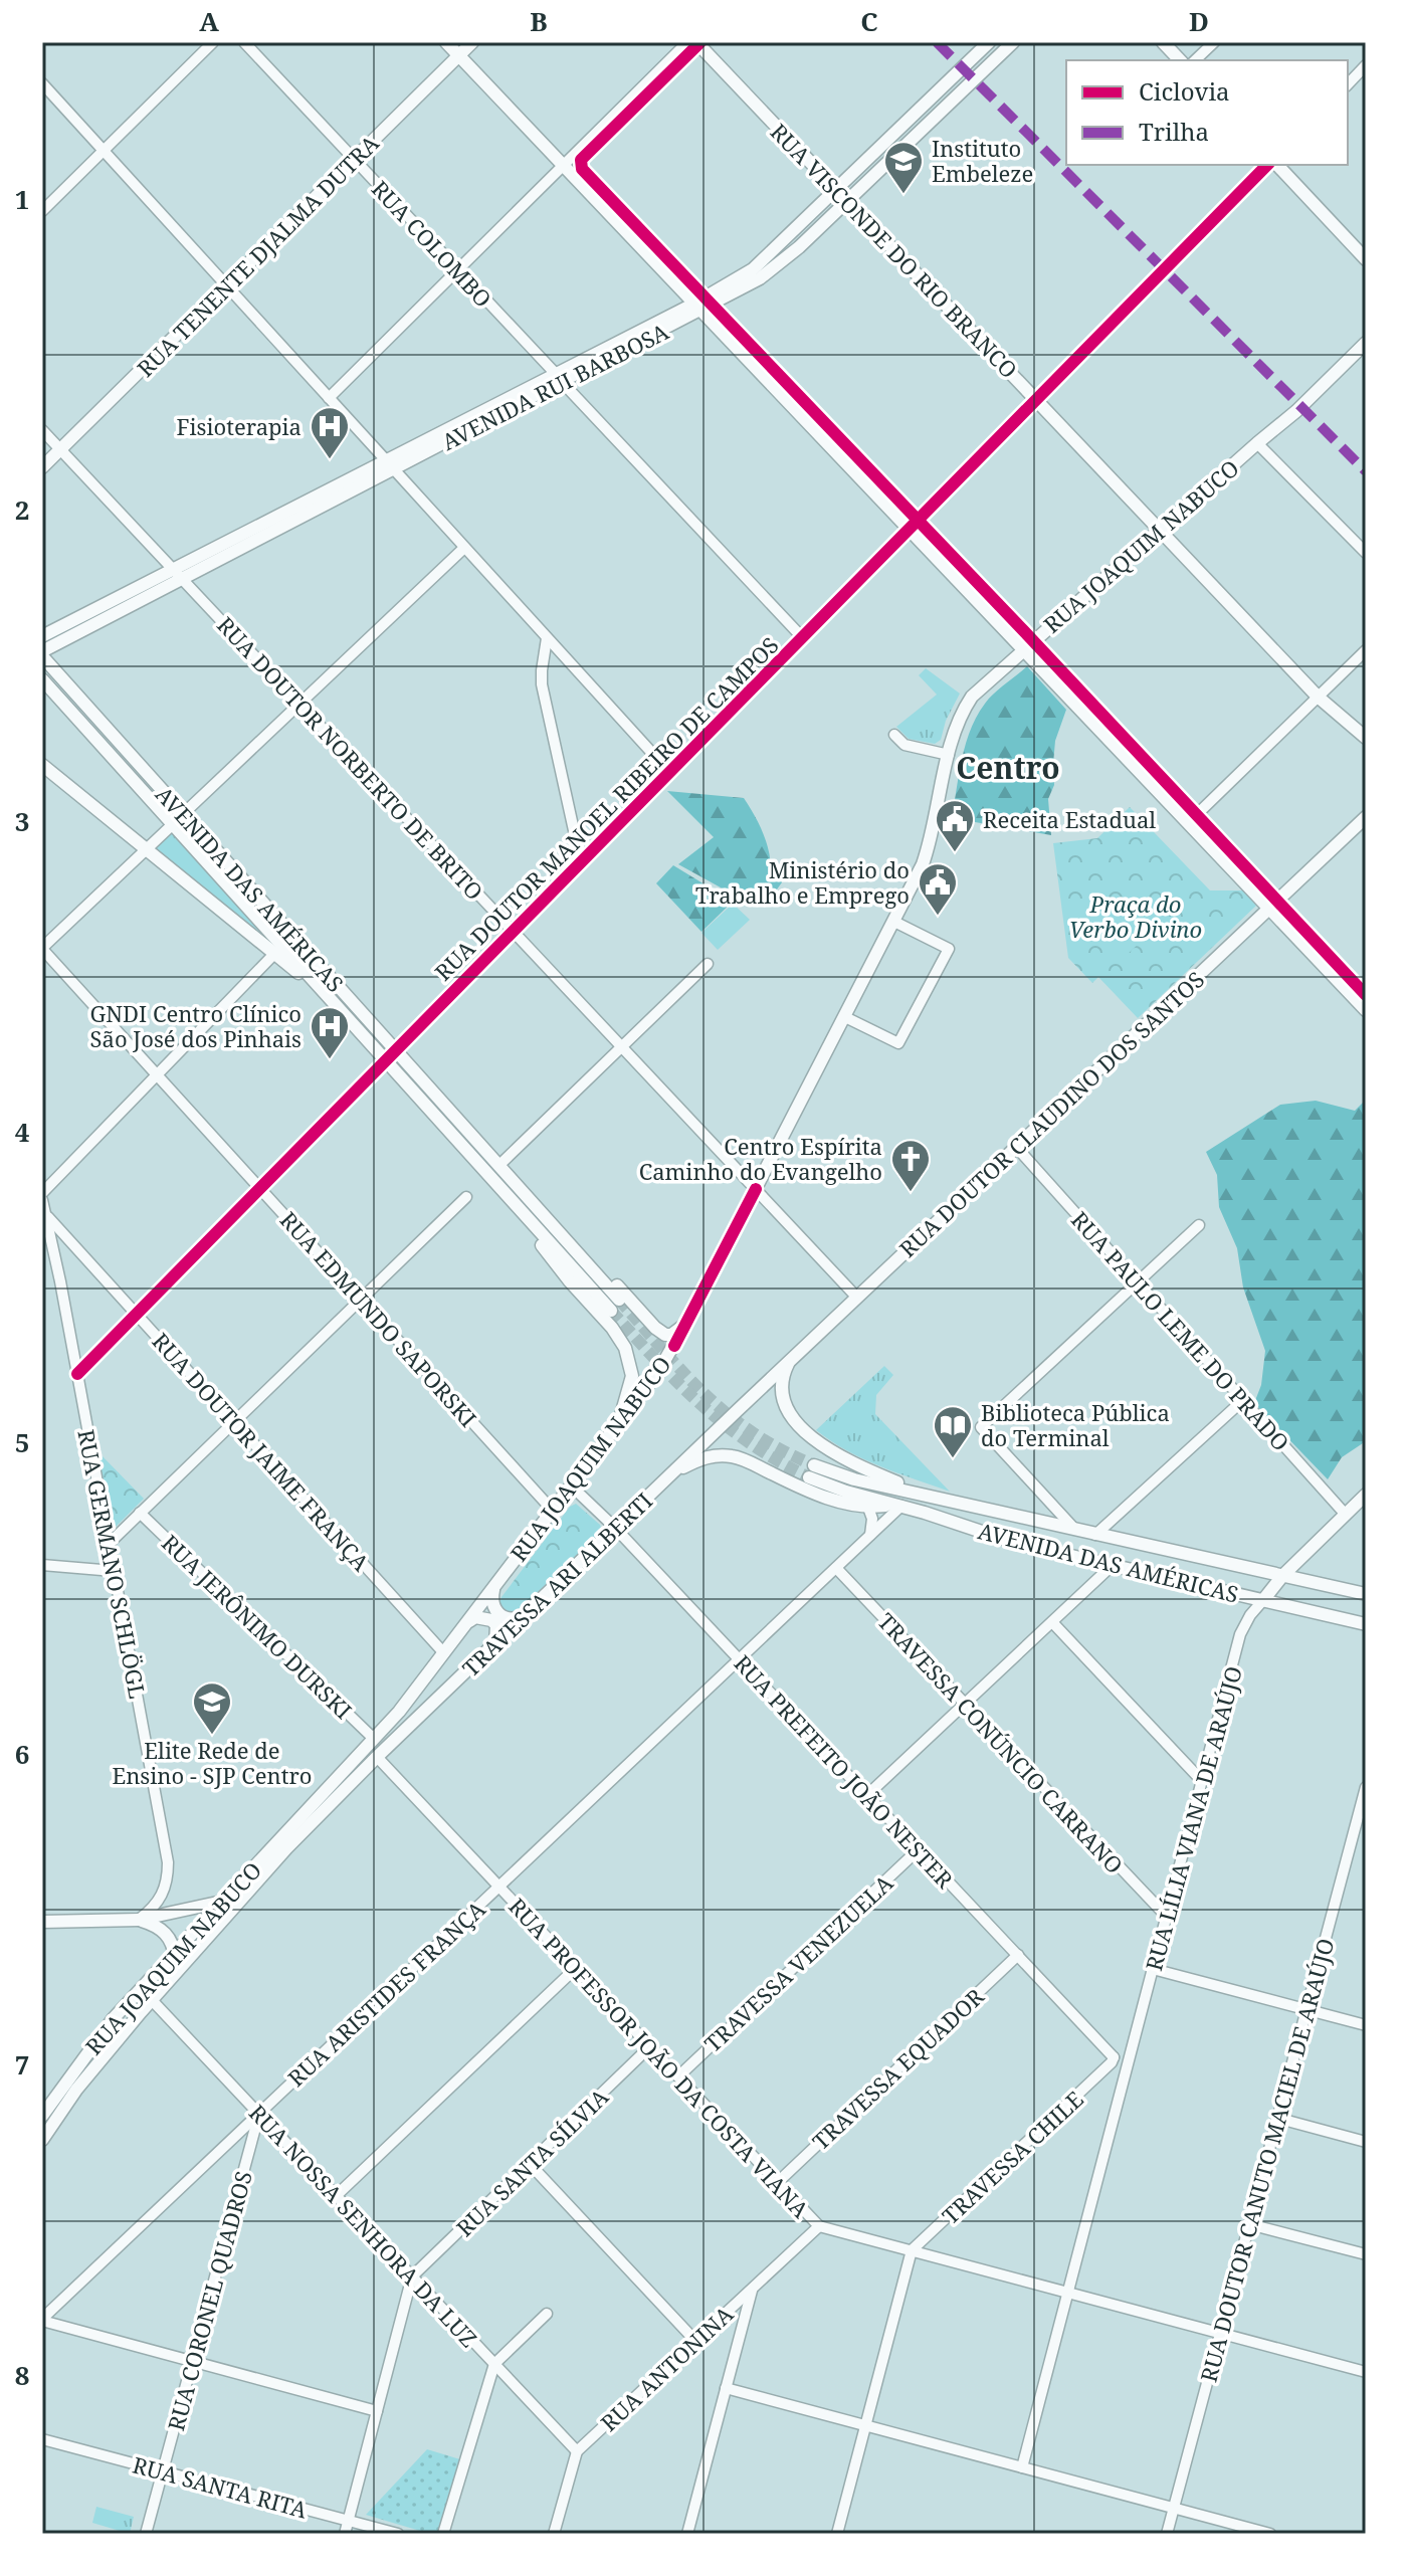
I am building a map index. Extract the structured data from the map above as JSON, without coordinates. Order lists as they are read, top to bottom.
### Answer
{
  "streets": {
    "main road": [
      "RUA VISCONDE DO RIO BRANCO",
      "RUA TENENTE DJALMA DUTRA",
      "AVENIDA RUI BARBOSA",
      "RUA JOAQUIM NABUCO",
      "AVENIDA DAS AMÉRICAS",
      "RUA DOUTOR CLAUDINO DOS SANTOS",
      "TRAVESSA ARI ALBERTI"
    ],
    "street": [
      "RUA COLOMBO",
      "RUA DOUTOR NORBERTO DE BRITO",
      "RUA DOUTOR MANOEL RIBEIRO DE CAMPOS",
      "RUA EDMUNDO SAPORSKI",
      "RUA PAULO LEME DO PRADO",
      "RUA DOUTOR JAIME FRANÇA",
      "RUA GERMANO SCHLÖGL",
      "RUA JERÔNIMO DURSKI",
      "TRAVESSA CONÚNCIO CARRANO",
      "RUA PREFEITO JOÃO NESTER",
      "RUA LÍLIA VIANA DE ARAÚJO",
      "TRAVESSA VENEZUELA",
      "RUA ARISTIDES FRANÇA",
      "RUA PROFESSOR JOÃO DA COSTA VIANA",
      "TRAVESSA EQUADOR",
      "TRAVESSA CHILE",
      "RUA DOUTOR CANUTO MACIEL DE ARAÚJO",
      "RUA SANTA SÍLVIA",
      "RUA NOSSA SENHORA DA LUZ",
      "RUA CORONEL QUADROS",
      "RUA ANTONINA",
      "RUA SANTA RITA"
    ]
  },
  "crossings": [
    ["RUA COLOMBO", "RUA TENENTE DJALMA DUTRA"],
    ["RUA COLOMBO", "AVENIDA RUI BARBOSA"],
    ["RUA COLOMBO", "RUA DOUTOR MANOEL RIBEIRO DE CAMPOS"],
    ["RUA VISCONDE DO RIO BRANCO", "AVENIDA RUI BARBOSA"],
    ["RUA VISCONDE DO RIO BRANCO", "RUA JOAQUIM NABUCO"],
    ["RUA VISCONDE DO RIO BRANCO", "RUA DOUTOR MANOEL RIBEIRO DE CAMPOS"],
    ["RUA TENENTE DJALMA DUTRA", "RUA DOUTOR NORBERTO DE BRITO"],
    ["AVENIDA RUI BARBOSA", "RUA DOUTOR NORBERTO DE BRITO"],
    ["AVENIDA RUI BARBOSA", "AVENIDA DAS AMÉRICAS"],
    ["RUA JOAQUIM NABUCO", "RUA DOUTOR NORBERTO DE BRITO"],
    ["RUA JOAQUIM NABUCO", "RUA EDMUNDO SAPORSKI"],
    ["RUA JOAQUIM NABUCO", "RUA DOUTOR JAIME FRANÇA"],
    ["RUA JOAQUIM NABUCO", "TRAVESSA ARI ALBERTI"],
    ["RUA JOAQUIM NABUCO", "RUA JERÔNIMO DURSKI"],
    ["RUA JOAQUIM NABUCO", "RUA PREFEITO JOÃO NESTER"],
    ["RUA JOAQUIM NABUCO", "RUA PROFESSOR JOÃO DA COSTA VIANA"],
    ["RUA JOAQUIM NABUCO", "RUA NOSSA SENHORA DA LUZ"],
    ["RUA DOUTOR NORBERTO DE BRITO", "RUA DOUTOR MANOEL RIBEIRO DE CAMPOS"],
    ["RUA DOUTOR NORBERTO DE BRITO", "RUA DOUTOR CLAUDINO DOS SANTOS"],
    ["RUA DOUTOR MANOEL RIBEIRO DE CAMPOS", "AVENIDA DAS AMÉRICAS"],
    ["RUA DOUTOR MANOEL RIBEIRO DE CAMPOS", "RUA EDMUNDO SAPORSKI"],
    ["RUA DOUTOR MANOEL RIBEIRO DE CAMPOS", "RUA DOUTOR JAIME FRANÇA"],
    ["RUA DOUTOR MANOEL RIBEIRO DE CAMPOS", "RUA GERMANO SCHLÖGL"],
    ["AVENIDA DAS AMÉRICAS", "RUA LÍLIA VIANA DE ARAÚJO"],
    ["AVENIDA DAS AMÉRICAS", "RUA ARISTIDES FRANÇA"],
    ["RUA DOUTOR CLAUDINO DOS SANTOS", "RUA PAULO LEME DO PRADO"],
    ["RUA DOUTOR CLAUDINO DOS SANTOS", "TRAVESSA ARI ALBERTI"],
    ["RUA DOUTOR JAIME FRANÇA", "RUA GERMANO SCHLÖGL"],
    ["TRAVESSA ARI ALBERTI", "RUA PREFEITO JOÃO NESTER"],
    ["TRAVESSA ARI ALBERTI", "RUA PROFESSOR JOÃO DA COSTA VIANA"],
    ["TRAVESSA CONÚNCIO CARRANO", "RUA LÍLIA VIANA DE ARAÚJO"],
    ["TRAVESSA CONÚNCIO CARRANO", "RUA ARISTIDES FRANÇA"],
    ["RUA PREFEITO JOÃO NESTER", "RUA LÍLIA VIANA DE ARAÚJO"],
    ["RUA PREFEITO JOÃO NESTER", "TRAVESSA VENEZUELA"],
    ["RUA PREFEITO JOÃO NESTER", "RUA ARISTIDES FRANÇA"],
    ["RUA PREFEITO JOÃO NESTER", "TRAVESSA EQUADOR"],
    ["RUA PREFEITO JOÃO NESTER", "TRAVESSA CHILE"],
    ["RUA LÍLIA VIANA DE ARAÚJO", "RUA PROFESSOR JOÃO DA COSTA VIANA"],
    ["RUA LÍLIA VIANA DE ARAÚJO", "TRAVESSA CHILE"],
    ["TRAVESSA VENEZUELA", "RUA PROFESSOR JOÃO DA COSTA VIANA"],
    ["RUA ARISTIDES FRANÇA", "RUA PROFESSOR JOÃO DA COSTA VIANA"],
    ["RUA ARISTIDES FRANÇA", "RUA NOSSA SENHORA DA LUZ"],
    ["RUA ARISTIDES FRANÇA", "RUA CORONEL QUADROS"],
    ["RUA PROFESSOR JOÃO DA COSTA VIANA", "TRAVESSA EQUADOR"],
    ["RUA PROFESSOR JOÃO DA COSTA VIANA", "TRAVESSA CHILE"],
    ["RUA PROFESSOR JOÃO DA COSTA VIANA", "RUA DOUTOR CANUTO MACIEL DE ARAÚJO"],
    ["RUA PROFESSOR JOÃO DA COSTA VIANA", "RUA SANTA SÍLVIA"],
    ["RUA PROFESSOR JOÃO DA COSTA VIANA", "RUA ANTONINA"],
    ["RUA SANTA SÍLVIA", "RUA NOSSA SENHORA DA LUZ"],
    ["RUA NOSSA SENHORA DA LUZ", "RUA CORONEL QUADROS"],
    ["RUA NOSSA SENHORA DA LUZ", "RUA ANTONINA"],
    ["RUA CORONEL QUADROS", "RUA SANTA RITA"]
  ],
  "districts": ["Centro"],
  "parks": ["Praça do Verbo Divino"],
  "places": {
    "school or university": ["Instituto Embeleze", "Elite Rede de Ensino - SJP Centro"],
    "hospital": ["Fisioterapia", "GNDI Centro Clínico São José dos Pinhais"],
    "public building": ["Receita Estadual", "Ministério do Trabalho e Emprego"],
    "church": ["Centro Espírita Caminho do Evangelho"],
    "library": ["Biblioteca Pública do Terminal"]
  },
  "legend": ["Ciclovia", "Trilha"],
  "grid": {
    "columns": [
      "A",
      "B",
      "C",
      "D"
    ],
    "rows": [
      "1",
      "2",
      "3",
      "4",
      "5",
      "6",
      "7",
      "8"
    ]
  }
}
